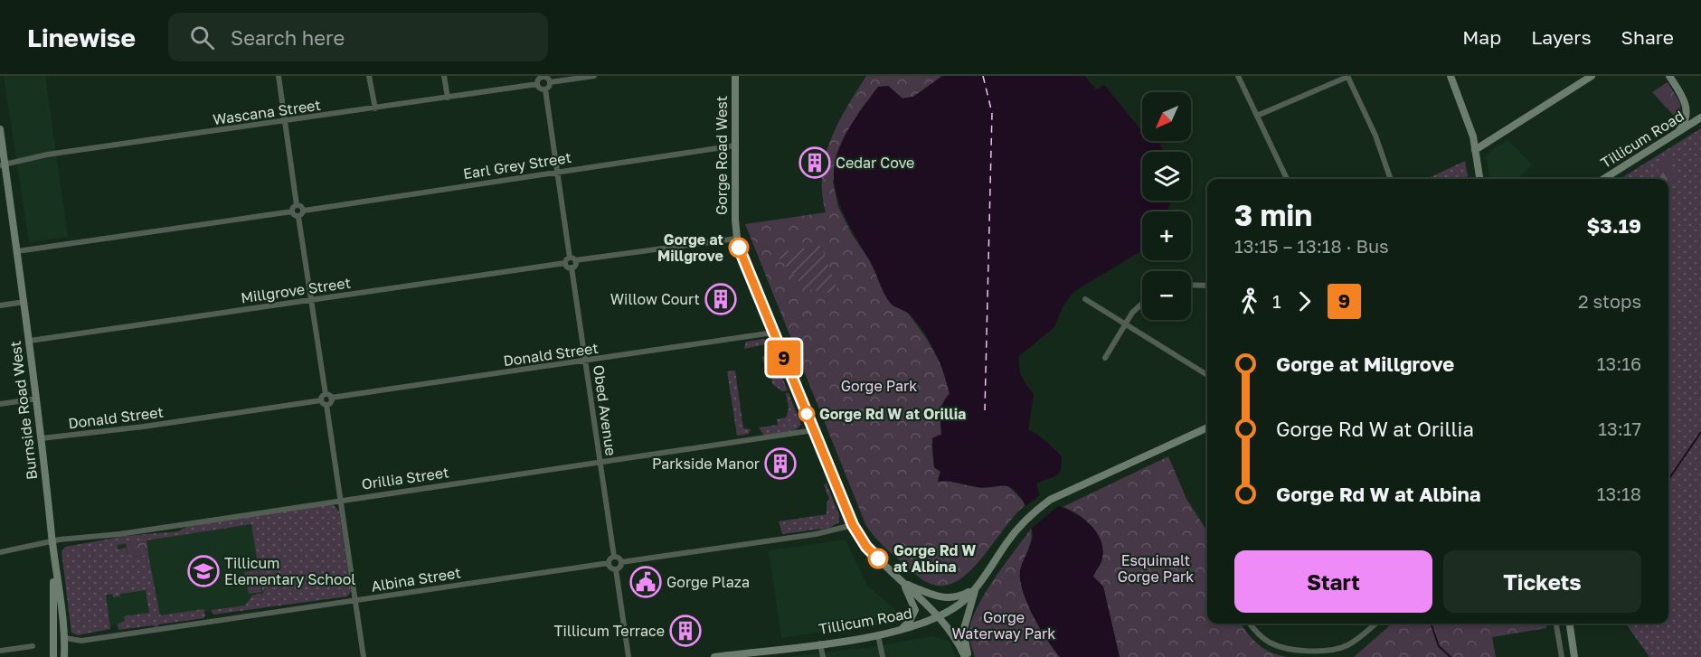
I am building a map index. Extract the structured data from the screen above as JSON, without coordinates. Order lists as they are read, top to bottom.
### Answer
{
  "streets": {
    "main road": ["Tillicum Road", "Gorge Road West", "Burnside Road West"],
    "street": [
      "Wascana Street",
      "Earl Grey Street",
      "Millgrove Street",
      "Donald Street",
      "Obed Avenue",
      "Orillia Street",
      "Albina Street"
    ]
  },
  "crossings": [
    ["Wascana Street", "Burnside Road West"],
    ["Tillicum Road", "Gorge Road West"],
    ["Gorge Road West", "Earl Grey Street"],
    ["Gorge Road West", "Donald Street"],
    ["Gorge Road West", "Orillia Street"],
    ["Millgrove Street", "Burnside Road West"],
    ["Donald Street", "Burnside Road West"],
    ["Donald Street", "Obed Avenue"],
    ["Burnside Road West", "Orillia Street"],
    ["Burnside Road West", "Albina Street"],
    ["Obed Avenue", "Orillia Street"]
  ],
  "parks": ["Gorge Park", "Esquimalt Gorge Park", "Gorge Waterway Park"],
  "places": {
    "building": [
      "Cedar Cove",
      "Willow Court",
      "Parkside Manor",
      "Tillicum Terrace"
    ],
    "other": ["Gorge at Millgrove", "Gorge Rd W at Orillia", "Gorge Rd W at Albina"],
    "school or university": ["Tillicum Elementary School"],
    "public building": ["Gorge Plaza"]
  },
  "lines": ["bus line 9"],
  "north": "bottom left",
  "page": {
    "header": "Linewise",
    "search": "Search here",
    "nav": ["Map", "Layers", "Share"],
    "on_map": "9",
    "map_buttons": ["+", "−"],
    "heading": ["3 min", "13:15 – 13:18 · Bus", "$3.19"],
    "legs": ["1", "9", "2 stops"],
    "list": [
      {
        "name": "Gorge at Millgrove",
        "value": "13:16"
      },
      {
        "name": "Gorge Rd W at Orillia",
        "value": "13:17"
      },
      {
        "name": "Gorge Rd W at Albina",
        "value": "13:18"
      }
    ],
    "buttons": ["Start", "Tickets"]
  }
}
